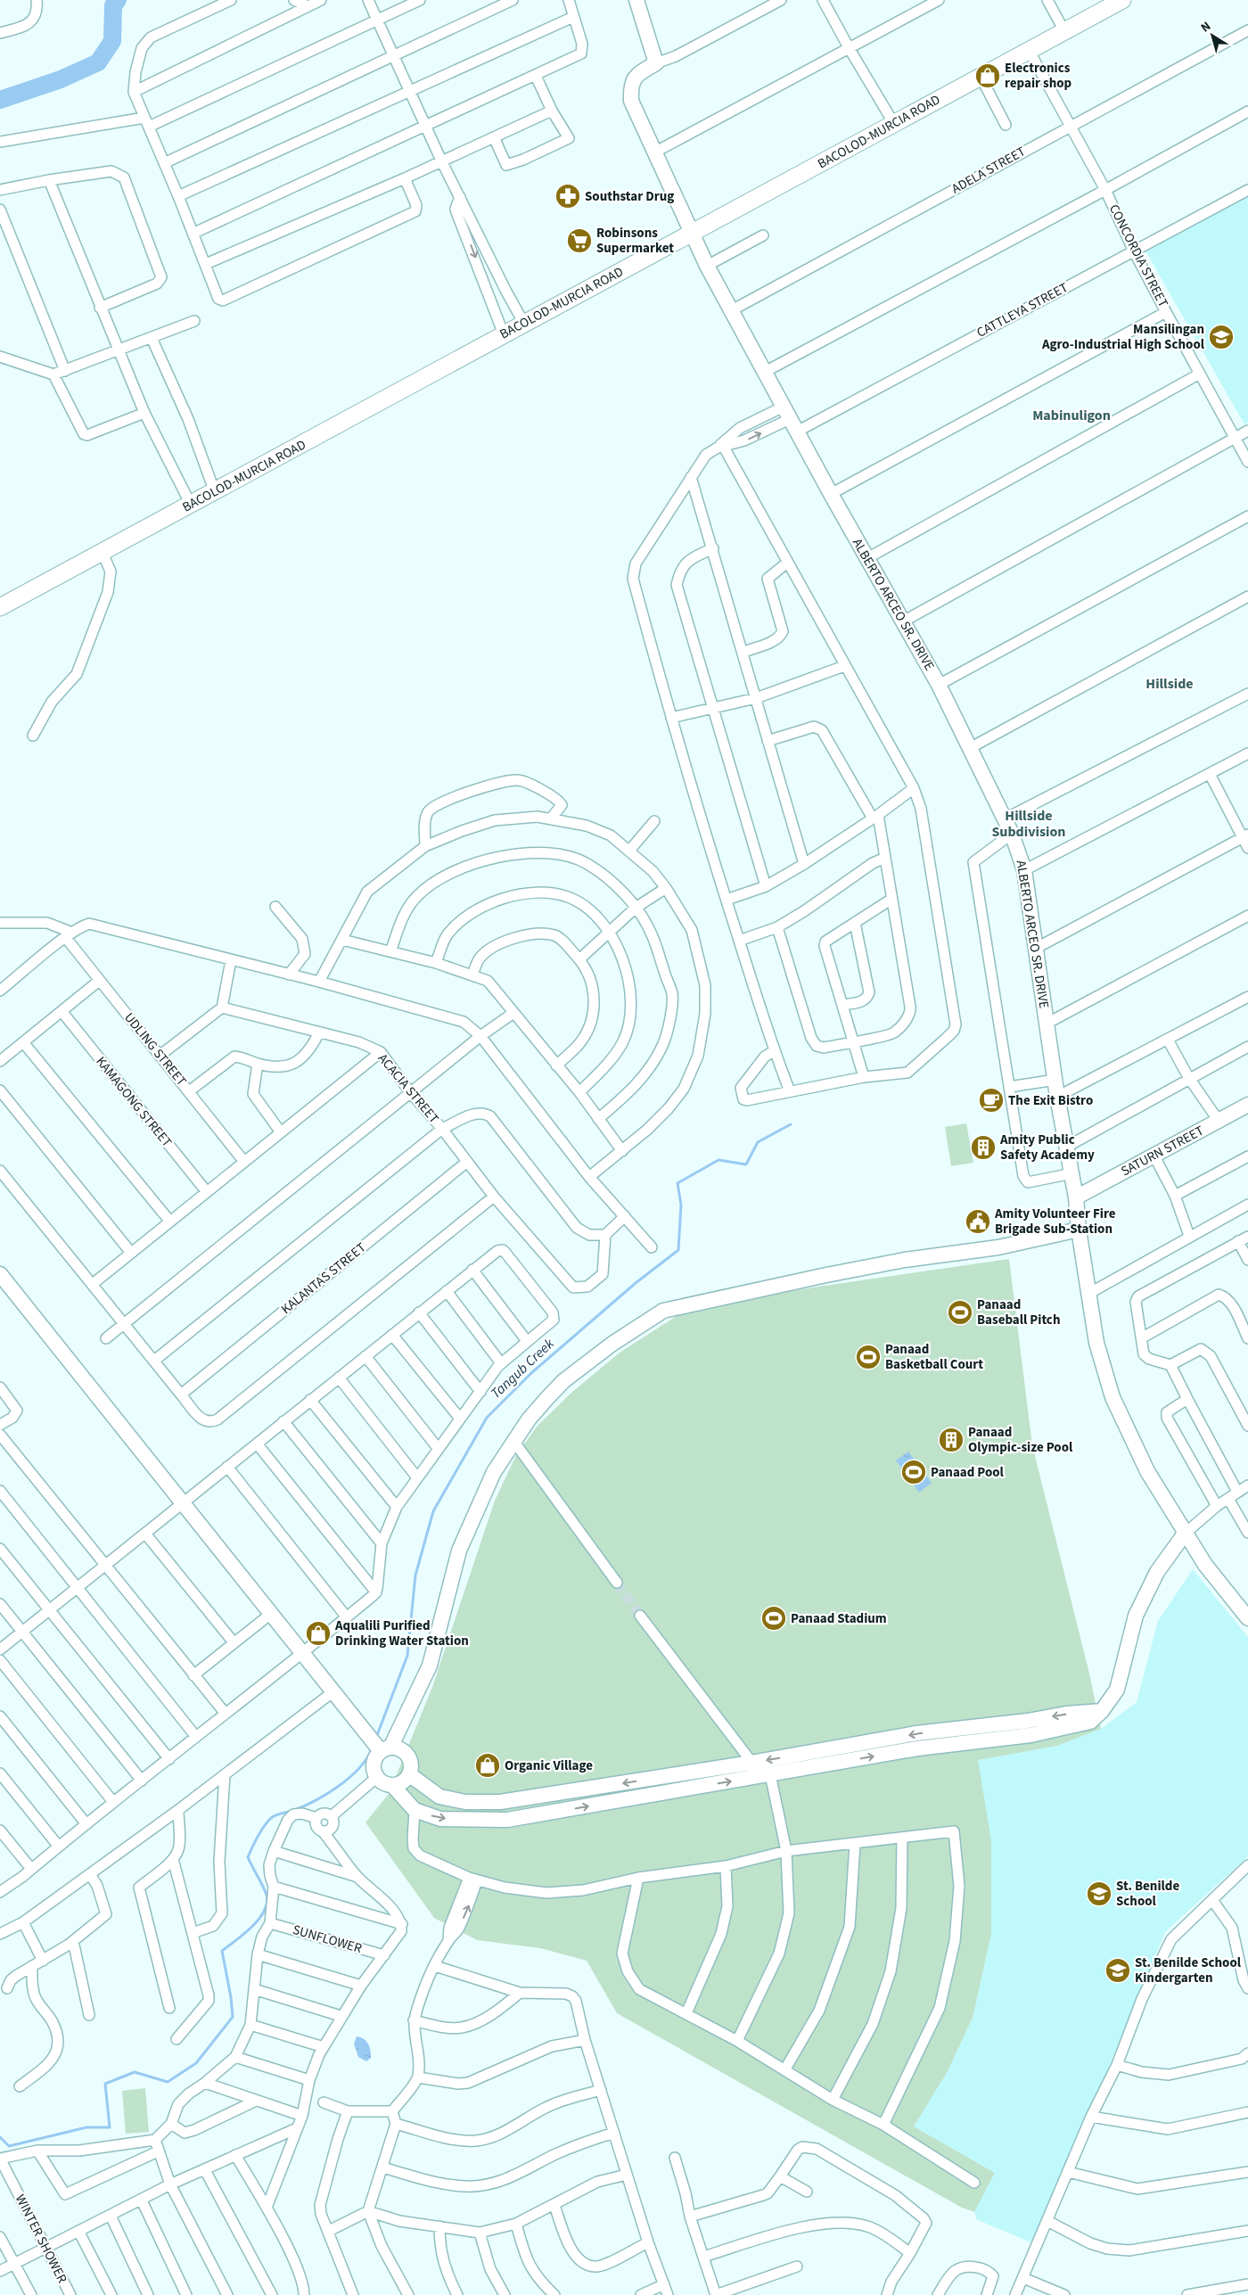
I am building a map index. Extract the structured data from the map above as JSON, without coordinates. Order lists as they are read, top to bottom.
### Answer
{
  "streets": {
    "main road": ["BACOLOD-MURCIA ROAD"],
    "street": [
      "ADELA STREET",
      "CONCORDIA STREET",
      "CATTLEYA STREET",
      "ALBERTO ARCEO SR. DRIVE",
      "UDLING STREET",
      "ACACIA STREET",
      "KAMAGONG STREET",
      "SATURN STREET",
      "KALANTAS STREET",
      "SUNFLOWER",
      "WINTER SHOWER"
    ]
  },
  "crossings": [
    ["BACOLOD-MURCIA ROAD", "CONCORDIA STREET"],
    ["BACOLOD-MURCIA ROAD", "ALBERTO ARCEO SR. DRIVE"],
    ["ADELA STREET", "CONCORDIA STREET"],
    ["ADELA STREET", "ALBERTO ARCEO SR. DRIVE"],
    ["CONCORDIA STREET", "CATTLEYA STREET"],
    ["CATTLEYA STREET", "ALBERTO ARCEO SR. DRIVE"],
    ["ALBERTO ARCEO SR. DRIVE", "SATURN STREET"],
    ["ACACIA STREET", "KALANTAS STREET"]
  ],
  "districts": ["Mabinuligon", "Hillside", "Hillside Subdivision"],
  "water": ["Tangub Creek"],
  "places": {
    "shop": ["Electronics repair shop", "Aqualili Purified Drinking Water Station", "Organic Village"],
    "pharmacy": ["Southstar Drug"],
    "supermarket": ["Robinsons Supermarket"],
    "school or university": ["Mansilingan Agro-Industrial High School", "St. Benilde School", "St. Benilde School Kindergarten"],
    "cafe": ["The Exit Bistro"],
    "building": ["Amity Public Safety Academy", "Panaad Olympic-size Pool"],
    "public building": ["Amity Volunteer Fire Brigade Sub-Station"],
    "sports": [
      "Panaad Baseball Pitch",
      "Panaad Basketball Court",
      "Panaad Pool",
      "Panaad Stadium"
    ]
  },
  "north": "top left"
}
